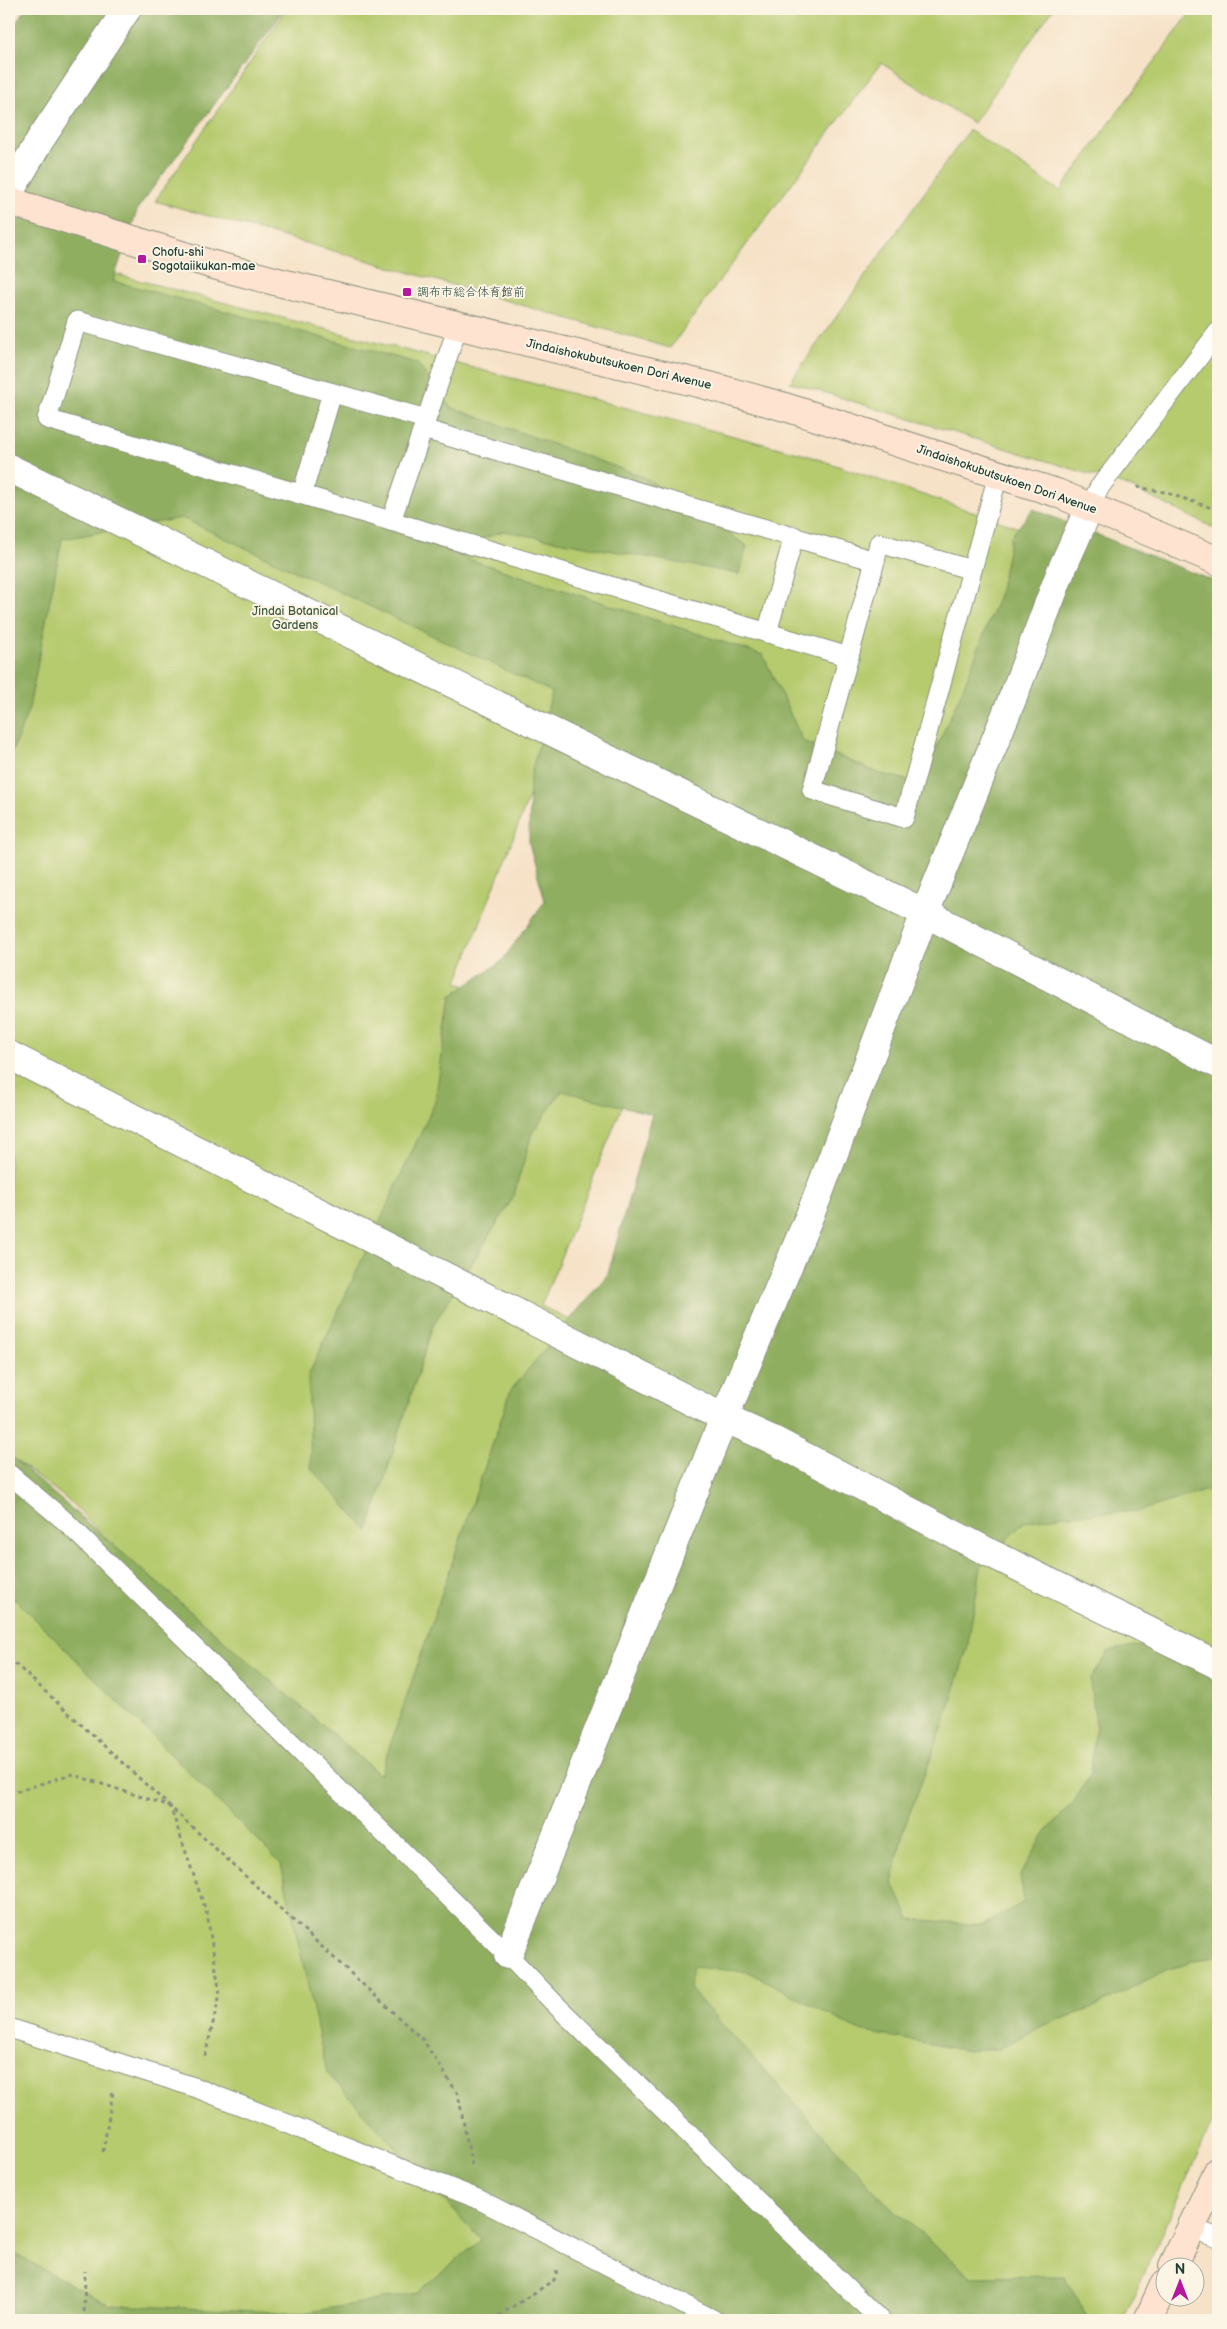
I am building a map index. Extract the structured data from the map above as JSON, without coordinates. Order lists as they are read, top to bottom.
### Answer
{
  "streets": {
    "street": ["Jindaishokubutsukoen Dori Avenue"]
  },
  "parks": ["Jindai Botanical Gardens"],
  "places": {
    "transit": ["Chofu-shi Sogotaiikukan-mae", "調布市総合体育館前"]
  },
  "north": "top"
}
